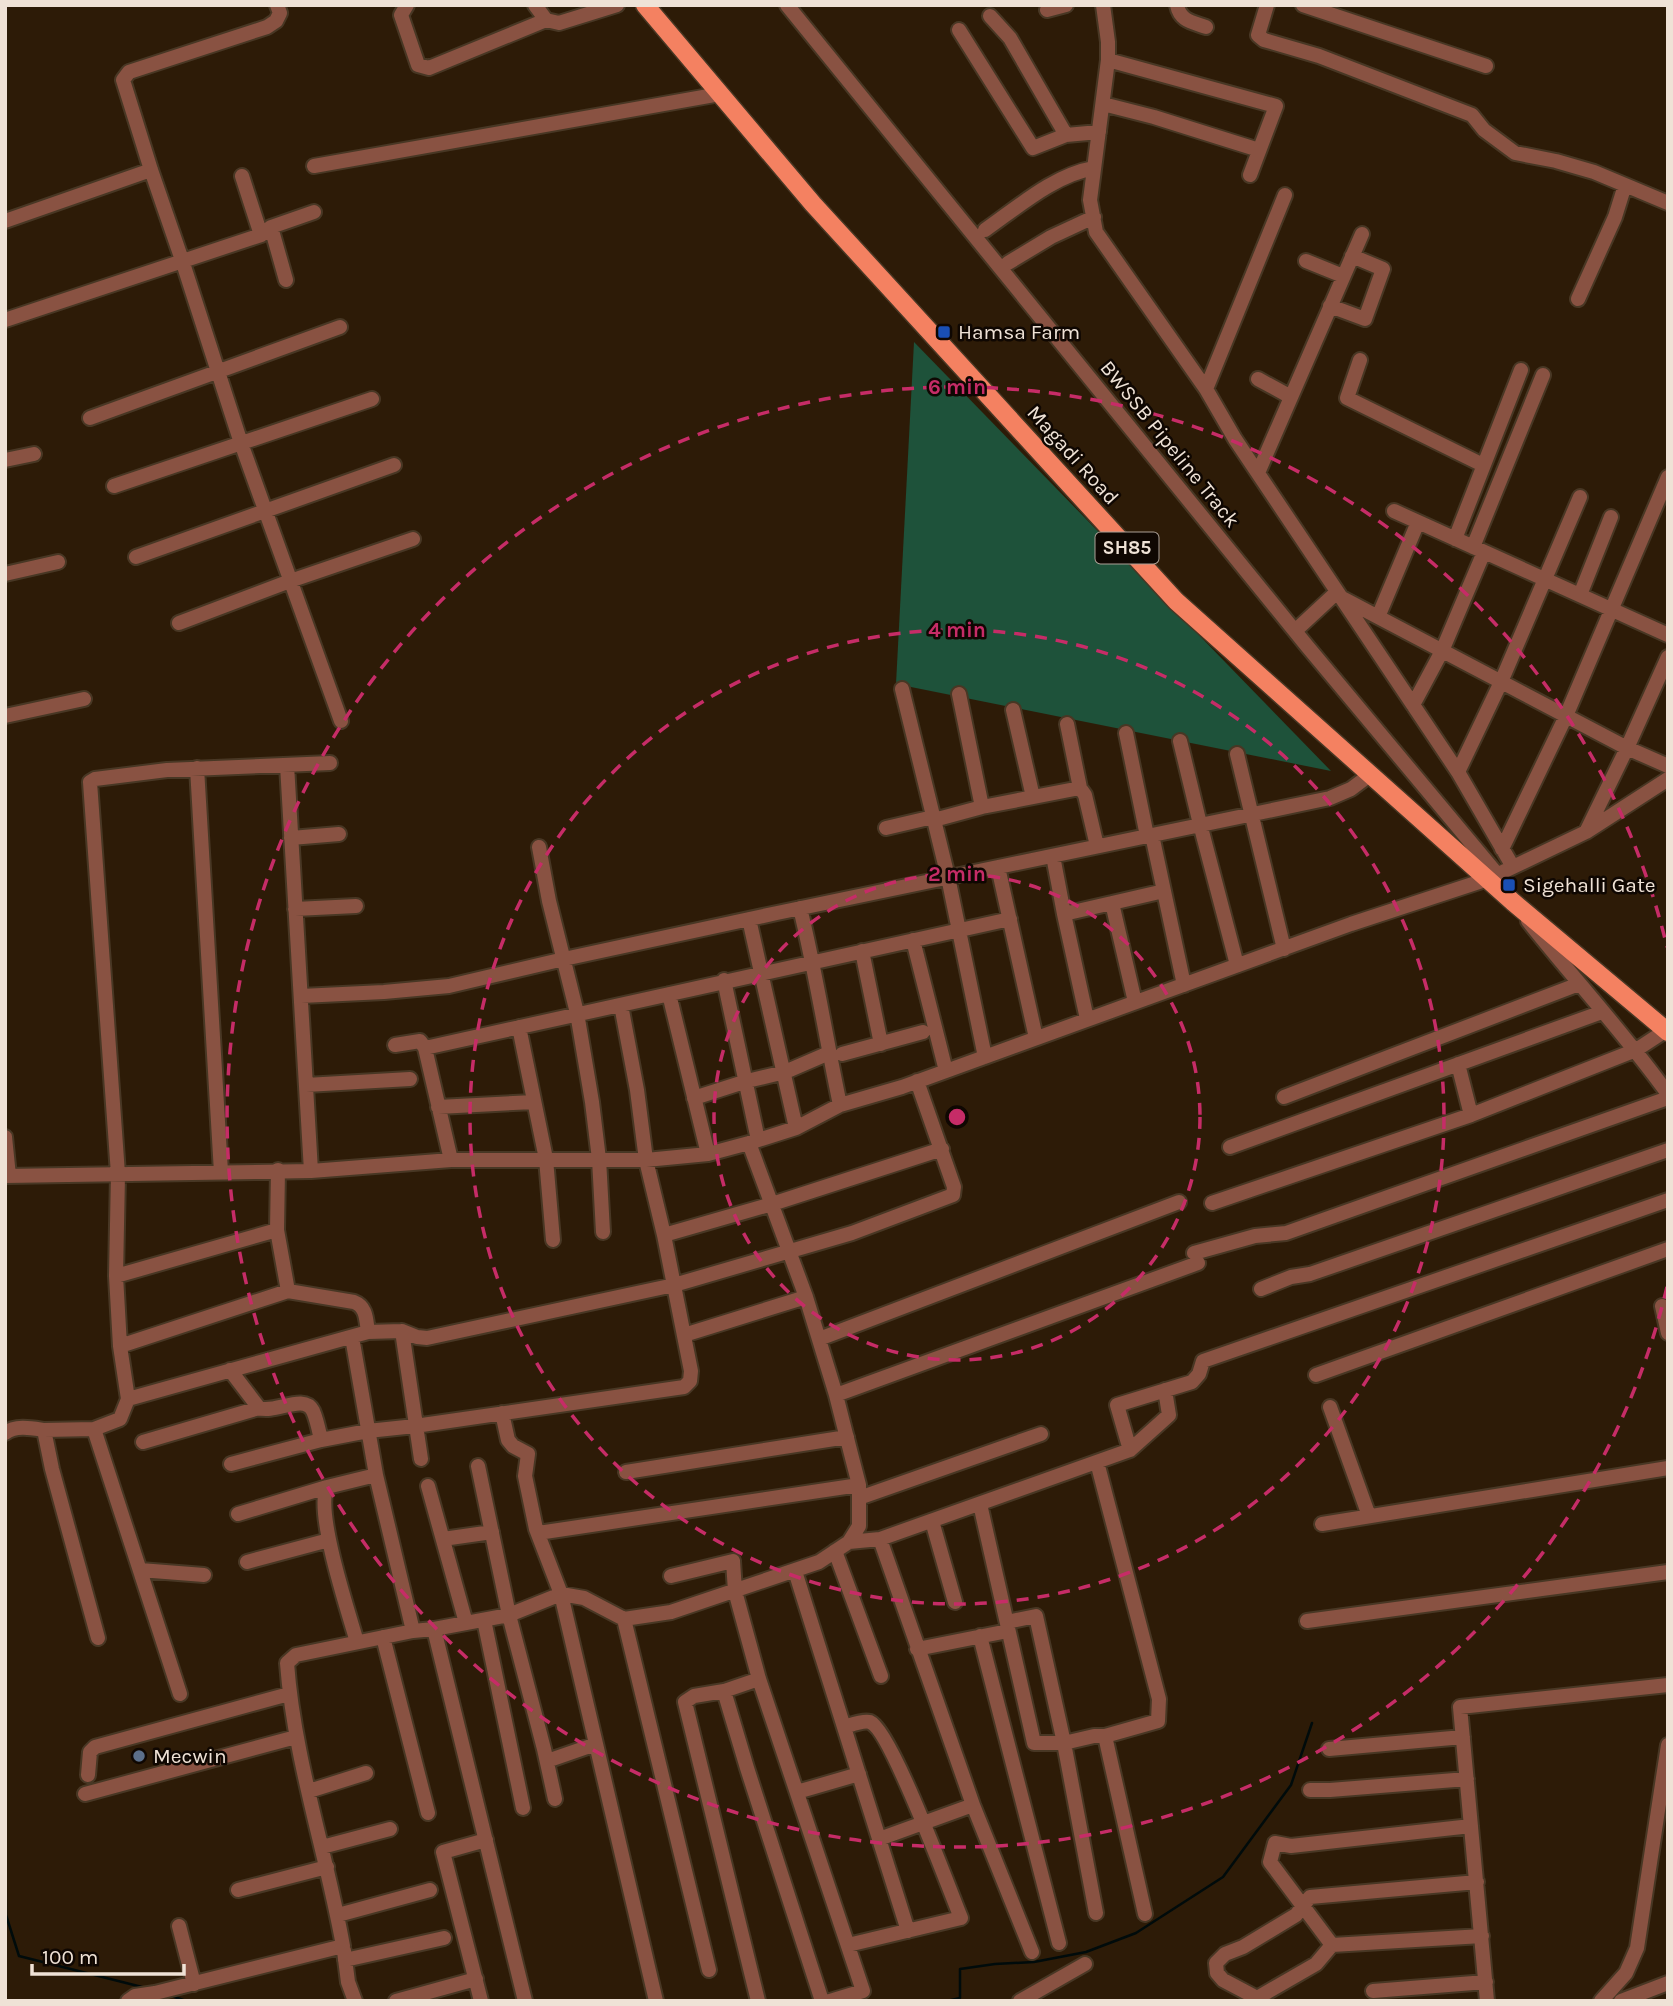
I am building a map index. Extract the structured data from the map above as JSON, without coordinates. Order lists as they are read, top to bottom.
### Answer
{
  "streets": {
    "main road": ["Magadi Road", "SH85"],
    "street": ["BWSSB Pipeline Track"]
  },
  "crossings": [
    ["BWSSB Pipeline Track", "Magadi Road"]
  ],
  "places": {
    "transit": ["Hamsa Farm", "Sigehalli Gate"],
    "other": ["Mecwin"]
  },
  "scale_bar": "100 m",
  "rings": ["6 min", "4 min", "2 min"]
}
